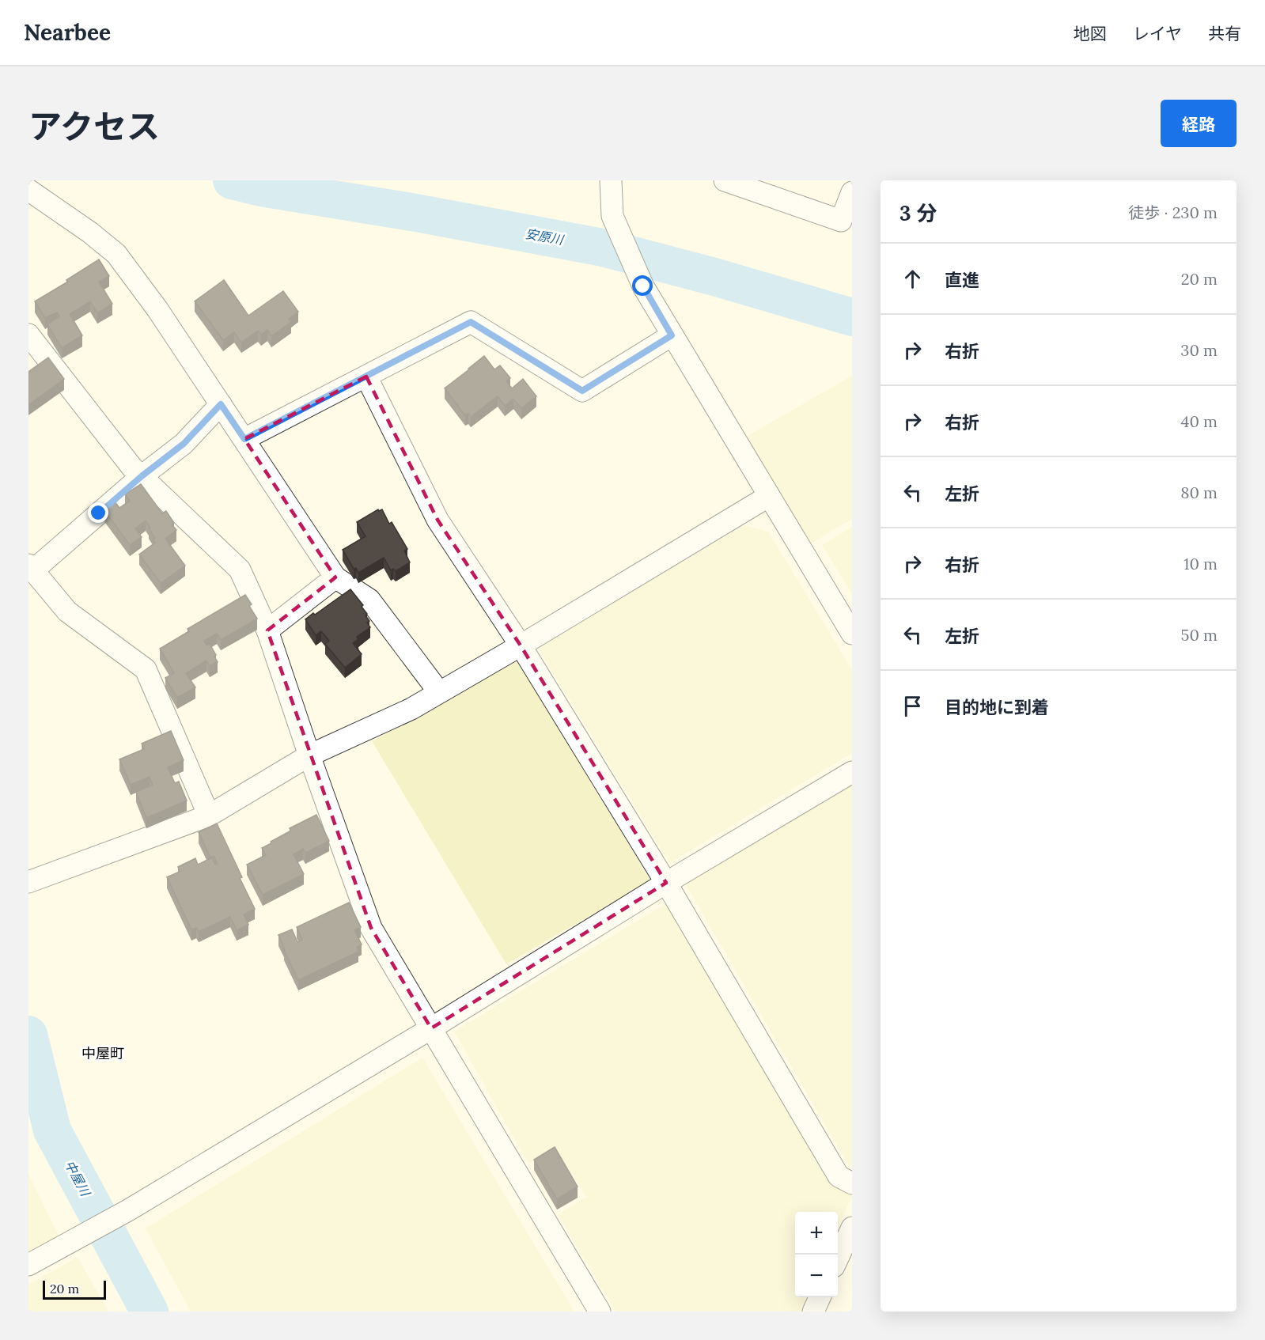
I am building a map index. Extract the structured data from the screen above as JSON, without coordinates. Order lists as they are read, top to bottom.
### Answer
{
  "districts": ["中屋町"],
  "water": ["安原川", "中屋川"],
  "scale_bar": "20 m",
  "page": {
    "header": "Nearbee",
    "nav": ["地図", "レイヤ", "共有"],
    "title": "アクセス",
    "buttons": "経路",
    "heading": ["3 分", "徒歩 · 230 m"],
    "list": [
      ["直進", "20 m"],
      ["右折", "30 m"],
      ["右折", "40 m"],
      ["左折", "80 m"],
      ["右折", "10 m"],
      ["左折", "50 m"],
      "目的地に到着"
    ],
    "map_buttons": ["+", "−"],
    "scale": "20 m"
  }
}
